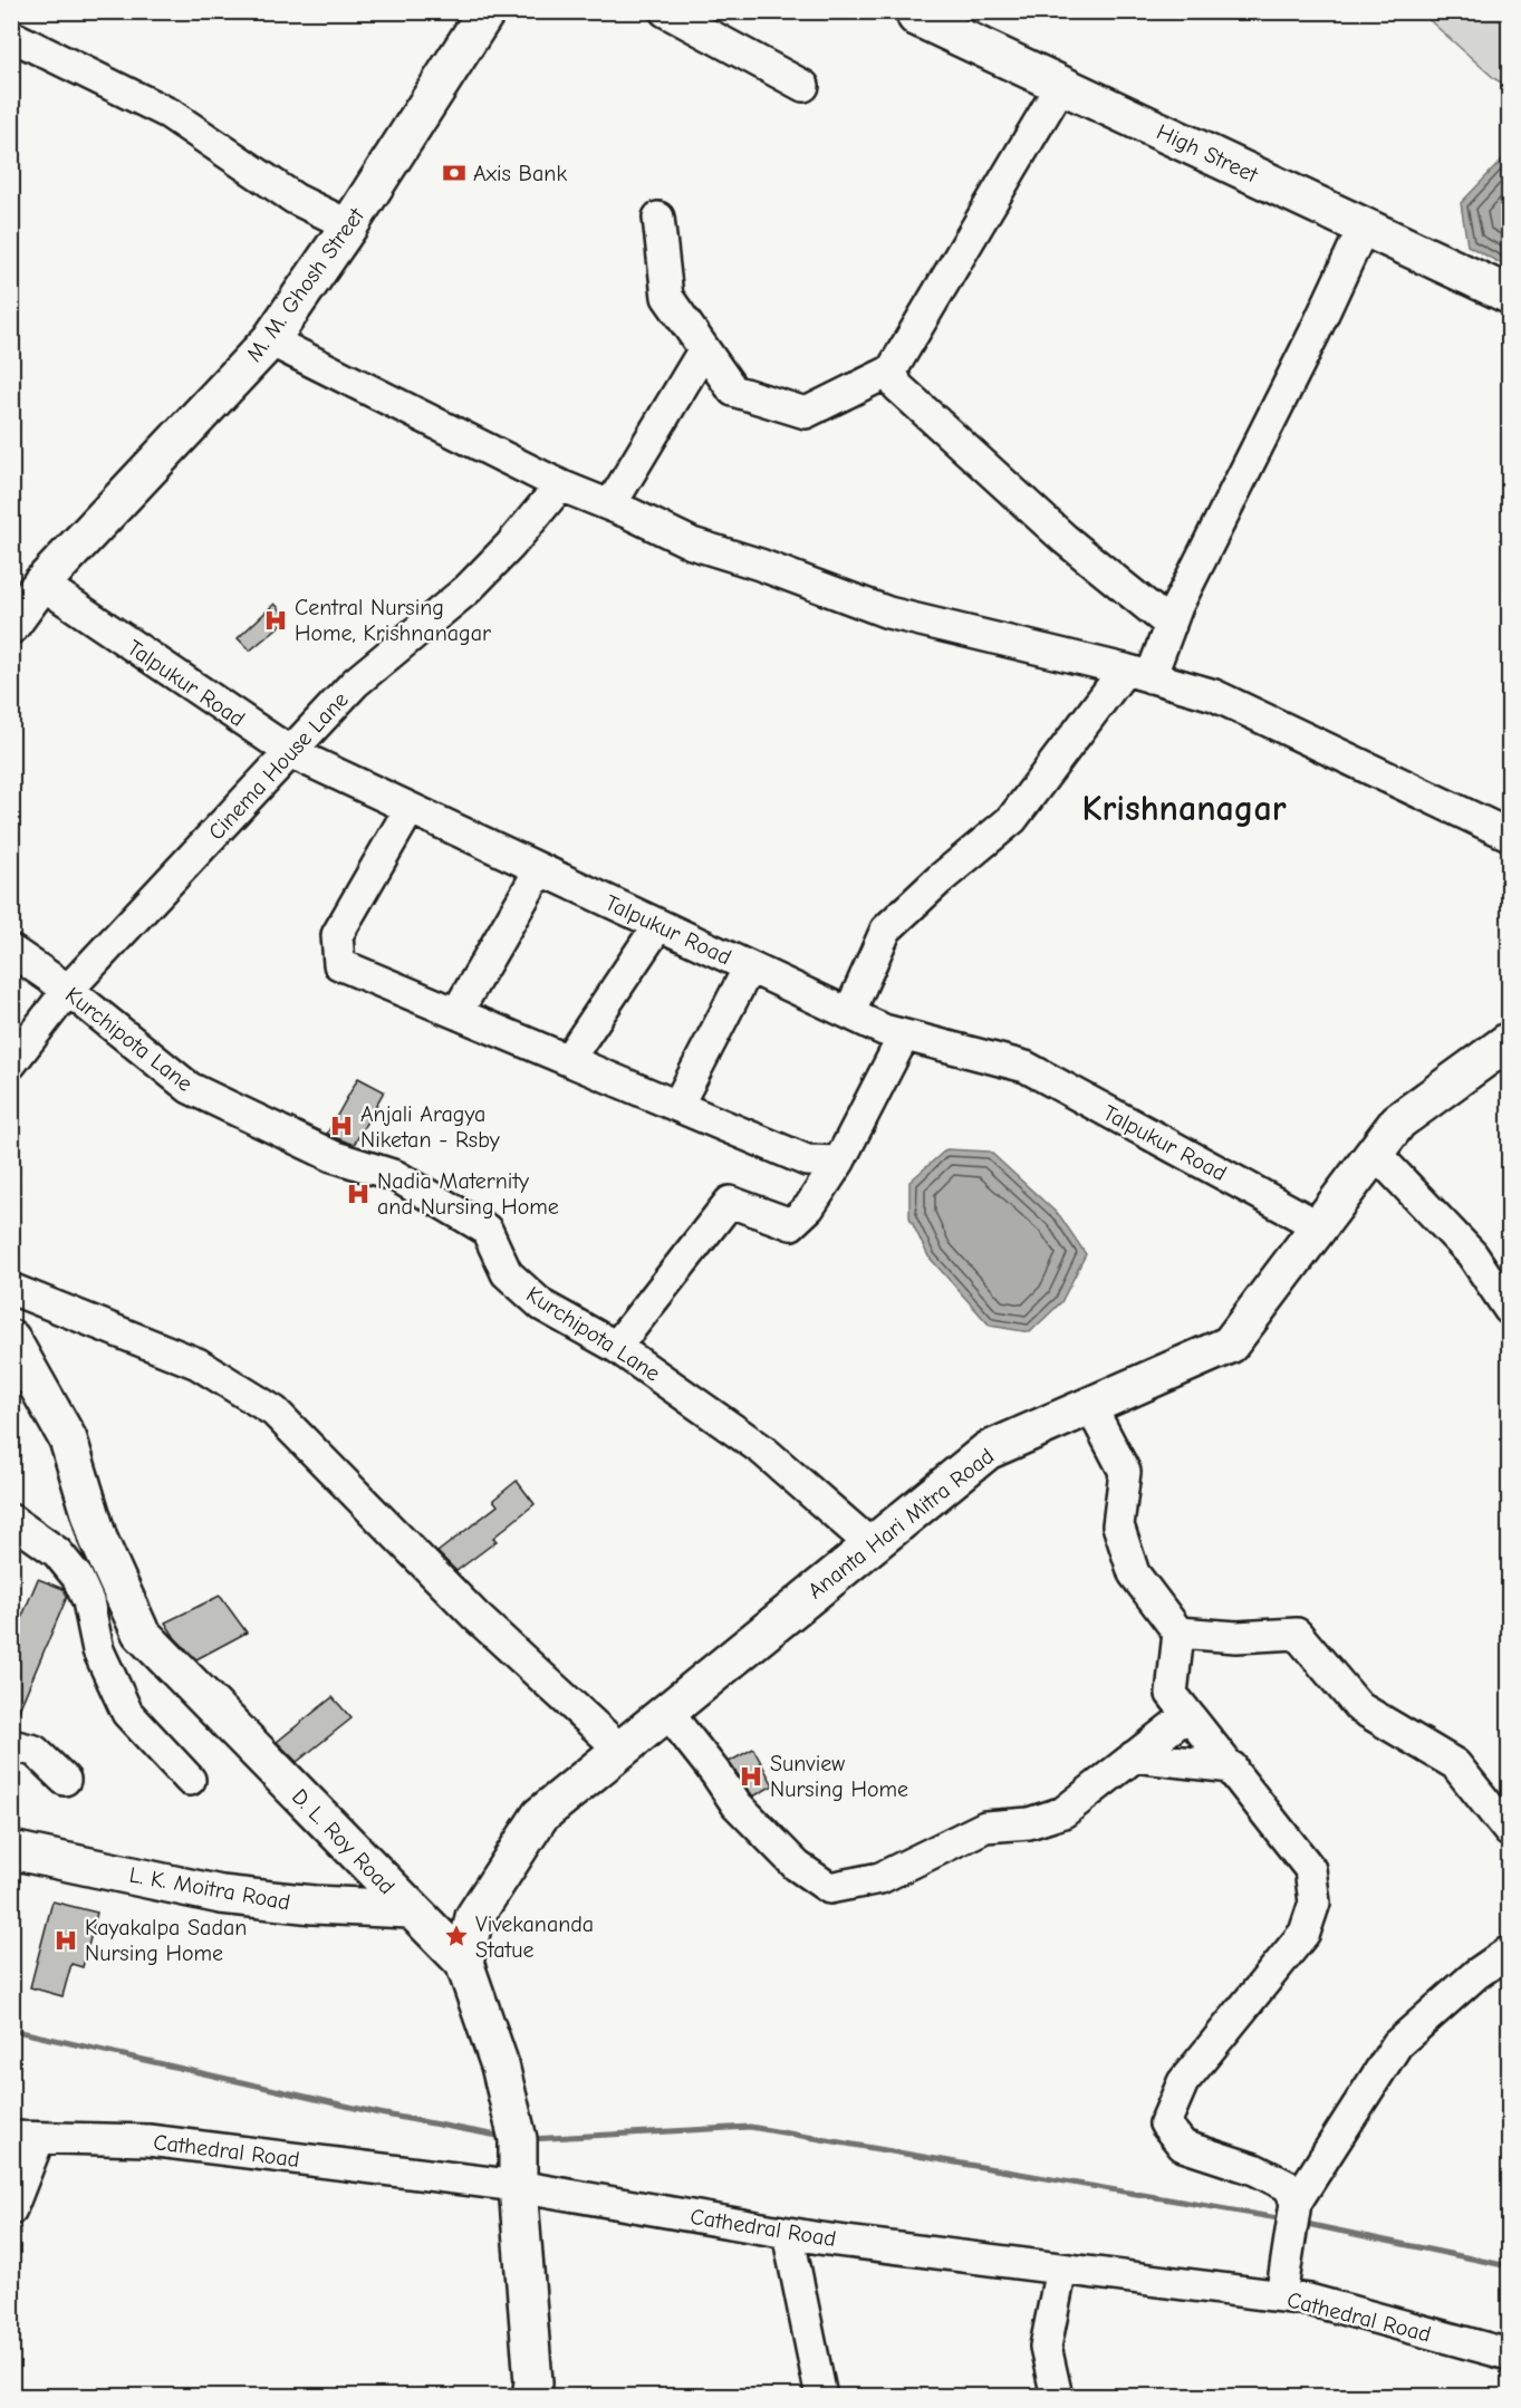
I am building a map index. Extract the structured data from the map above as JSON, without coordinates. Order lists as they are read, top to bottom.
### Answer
{
  "streets": {
    "main road": [
      "High Street",
      "M. M. Ghosh Street",
      "Ananta Hari Mitra Road",
      "D. L. Roy Road",
      "L. K. Moitra Road"
    ],
    "street": [
      "Talpukur Road",
      "Cinema House Lane",
      "Kurchipota Lane",
      "Cathedral Road"
    ]
  },
  "crossings": [
    ["M. M. Ghosh Street", "Talpukur Road"],
    ["Talpukur Road", "Cinema House Lane"],
    ["Talpukur Road", "Ananta Hari Mitra Road"],
    ["Cinema House Lane", "Kurchipota Lane"],
    ["Kurchipota Lane", "Ananta Hari Mitra Road"],
    ["Ananta Hari Mitra Road", "D. L. Roy Road"],
    ["D. L. Roy Road", "L. K. Moitra Road"],
    ["D. L. Roy Road", "Cathedral Road"]
  ],
  "districts": ["Krishnanagar"],
  "places": {
    "bank": ["Axis Bank"],
    "hospital": [
      "Central Nursing Home, Krishnanagar",
      "Anjali Aragya Niketan - Rsby",
      "Nadia Maternity and Nursing Home",
      "Sunview Nursing Home",
      "Kayakalpa Sadan Nursing Home"
    ],
    "place": ["Vivekananda Statue"]
  }
}
